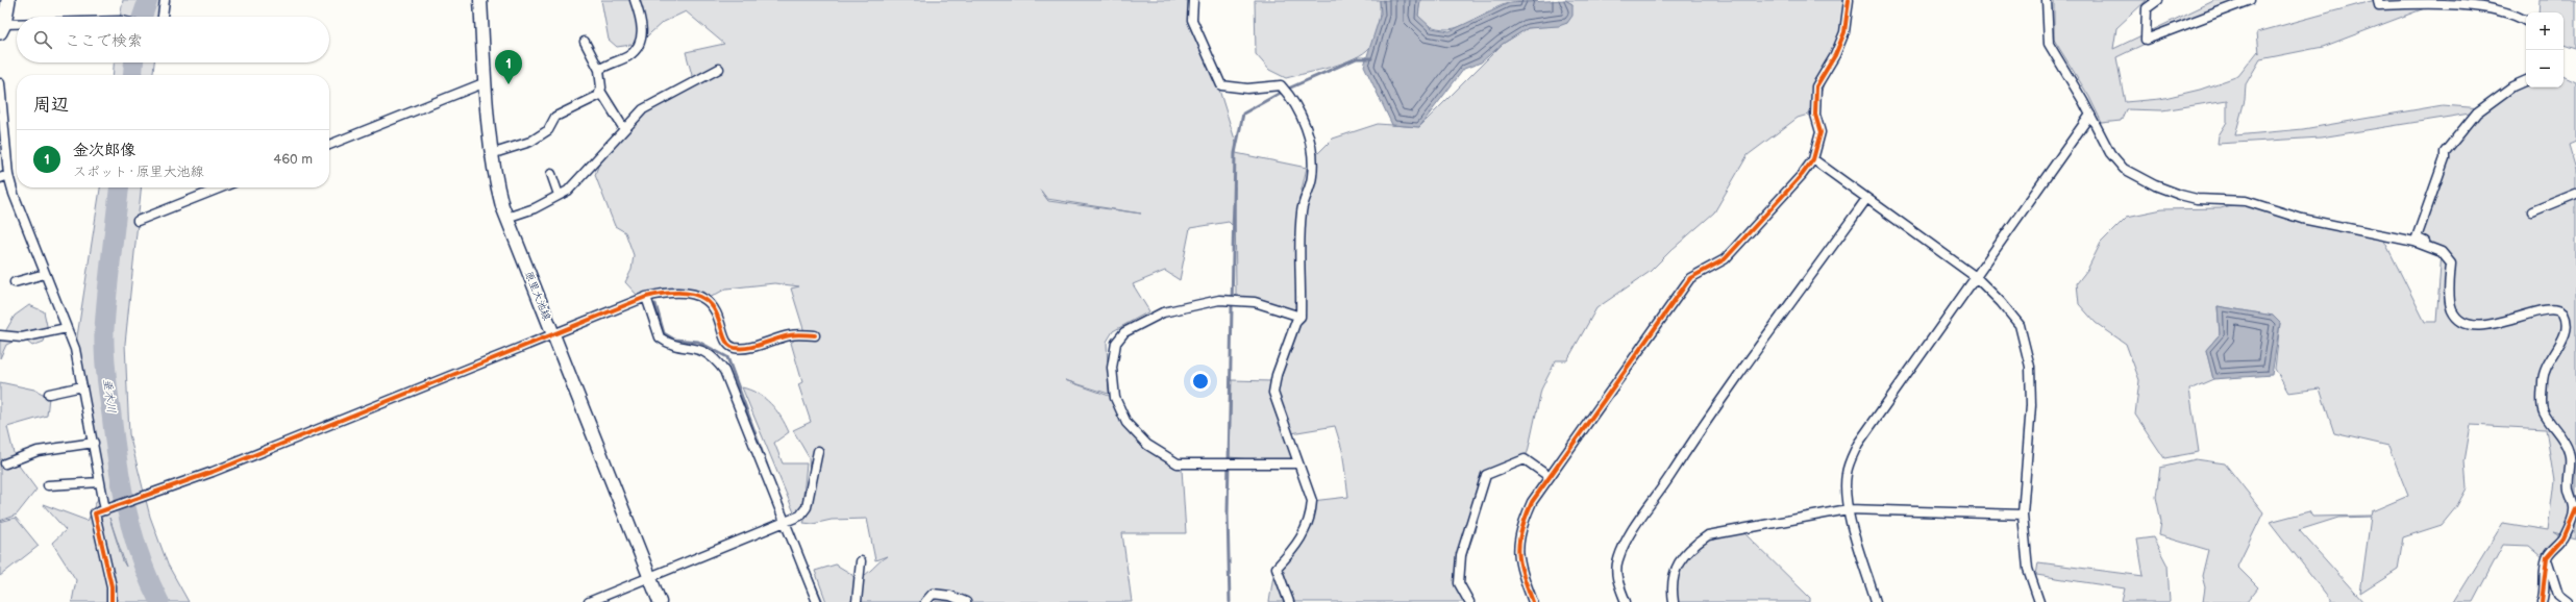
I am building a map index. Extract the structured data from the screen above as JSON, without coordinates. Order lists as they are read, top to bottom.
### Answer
{
  "streets": {
    "main road": ["原里大池線"]
  },
  "water": ["垂木川"],
  "page": {
    "map_buttons": ["+", "−"],
    "search": "ここで検索",
    "pins": "1",
    "heading": "周辺",
    "list": [
      {
        "mark": "1",
        "name": "金次郎像",
        "note": "スポット · 原里大池線",
        "value": "460 m"
      }
    ]
  }
}
